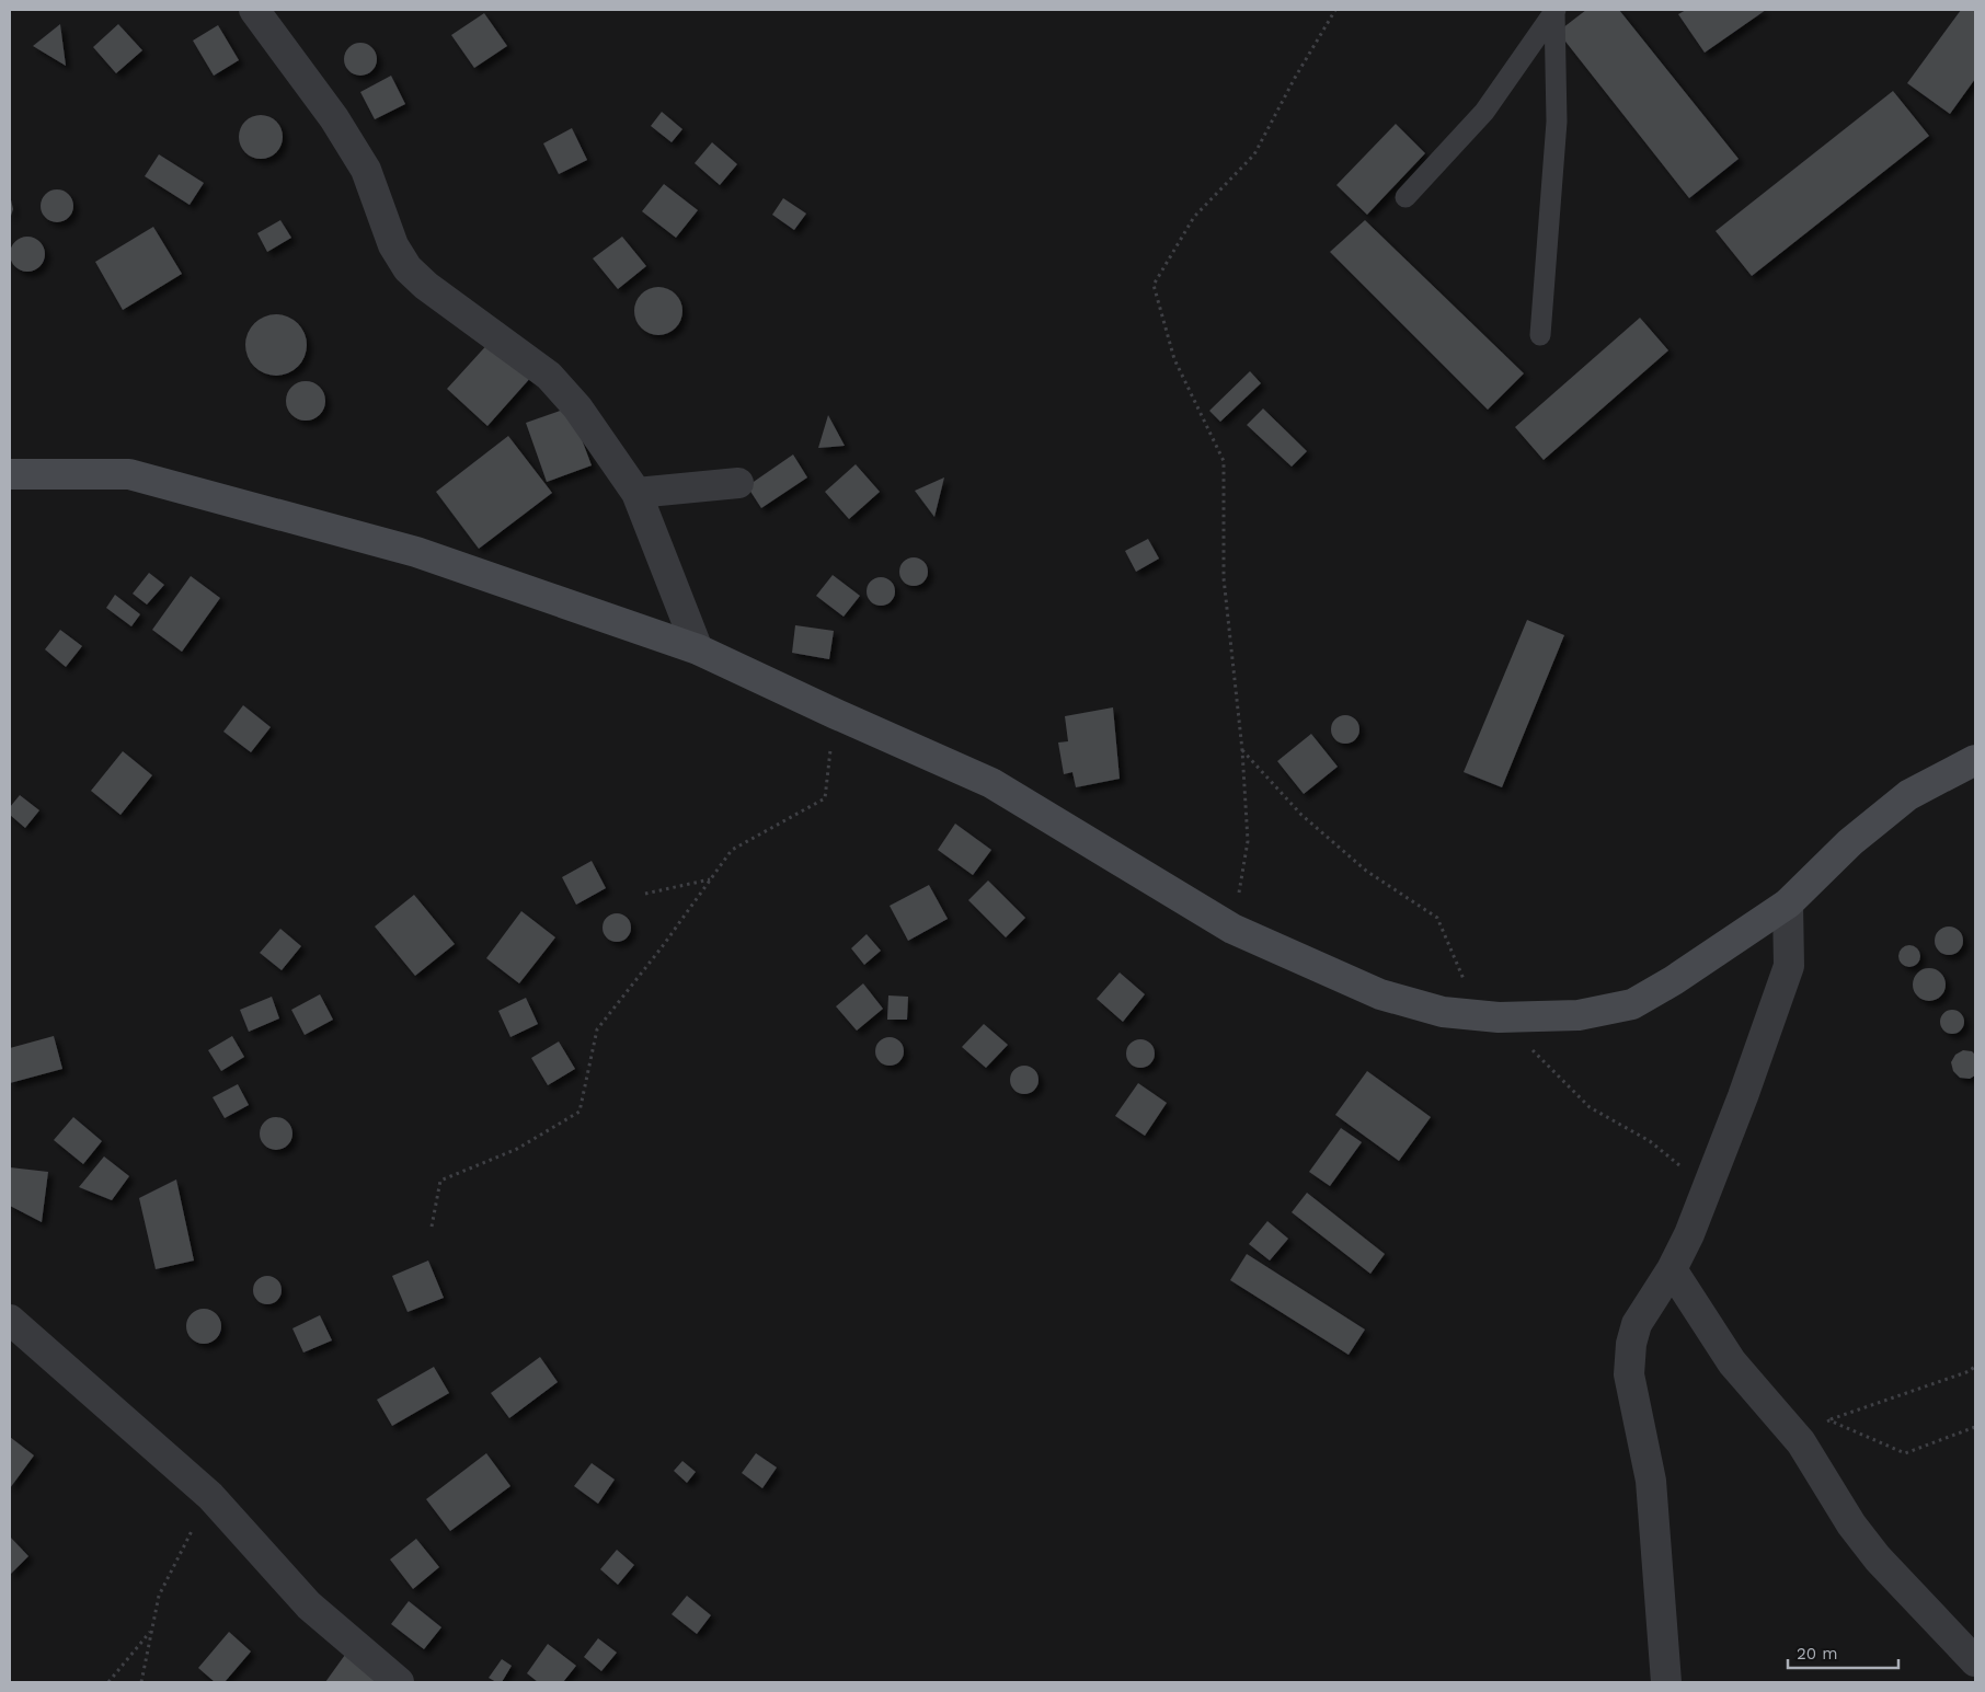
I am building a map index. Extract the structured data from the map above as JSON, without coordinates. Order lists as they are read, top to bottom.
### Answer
{
  "scale_bar": "20 m"
}
